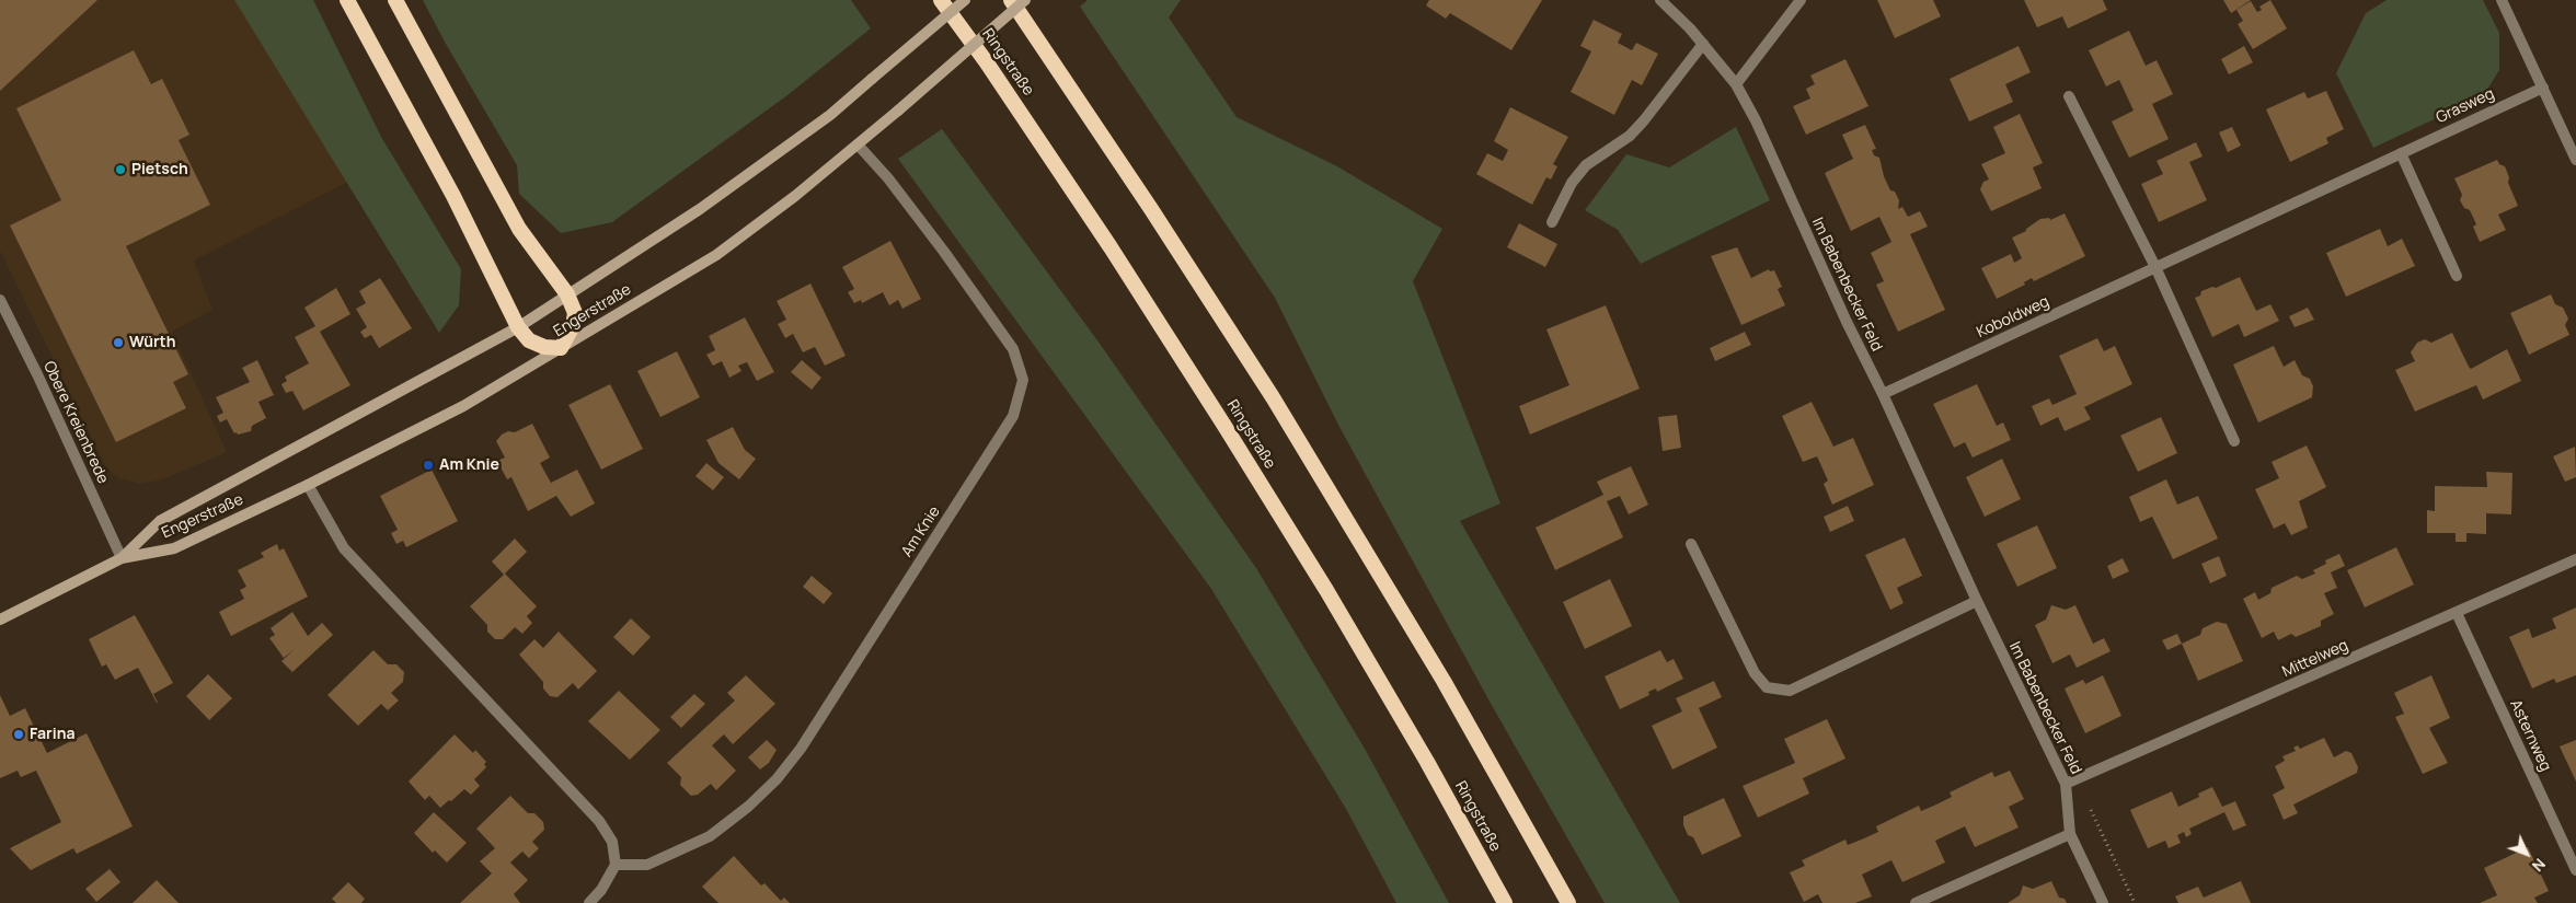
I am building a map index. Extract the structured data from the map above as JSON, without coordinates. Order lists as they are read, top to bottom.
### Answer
{
  "streets": {
    "highway": ["Ringstraße"],
    "main road": ["Engerstraße"],
    "street": [
      "Grasweg",
      "Im Babenbecker Feld",
      "Koboldweg",
      "Obere Kreienbrede",
      "Am Knie",
      "Mittelweg",
      "Asternweg"
    ]
  },
  "crossings": [
    ["Grasweg", "Koboldweg"],
    ["Im Babenbecker Feld", "Koboldweg"],
    ["Im Babenbecker Feld", "Mittelweg"],
    ["Engerstraße", "Obere Kreienbrede"],
    ["Engerstraße", "Am Knie"],
    ["Mittelweg", "Asternweg"]
  ],
  "places": [
    "Pietsch",
    "Würth",
    "Am Knie",
    "Farina"
  ],
  "north": "bottom right"
}
